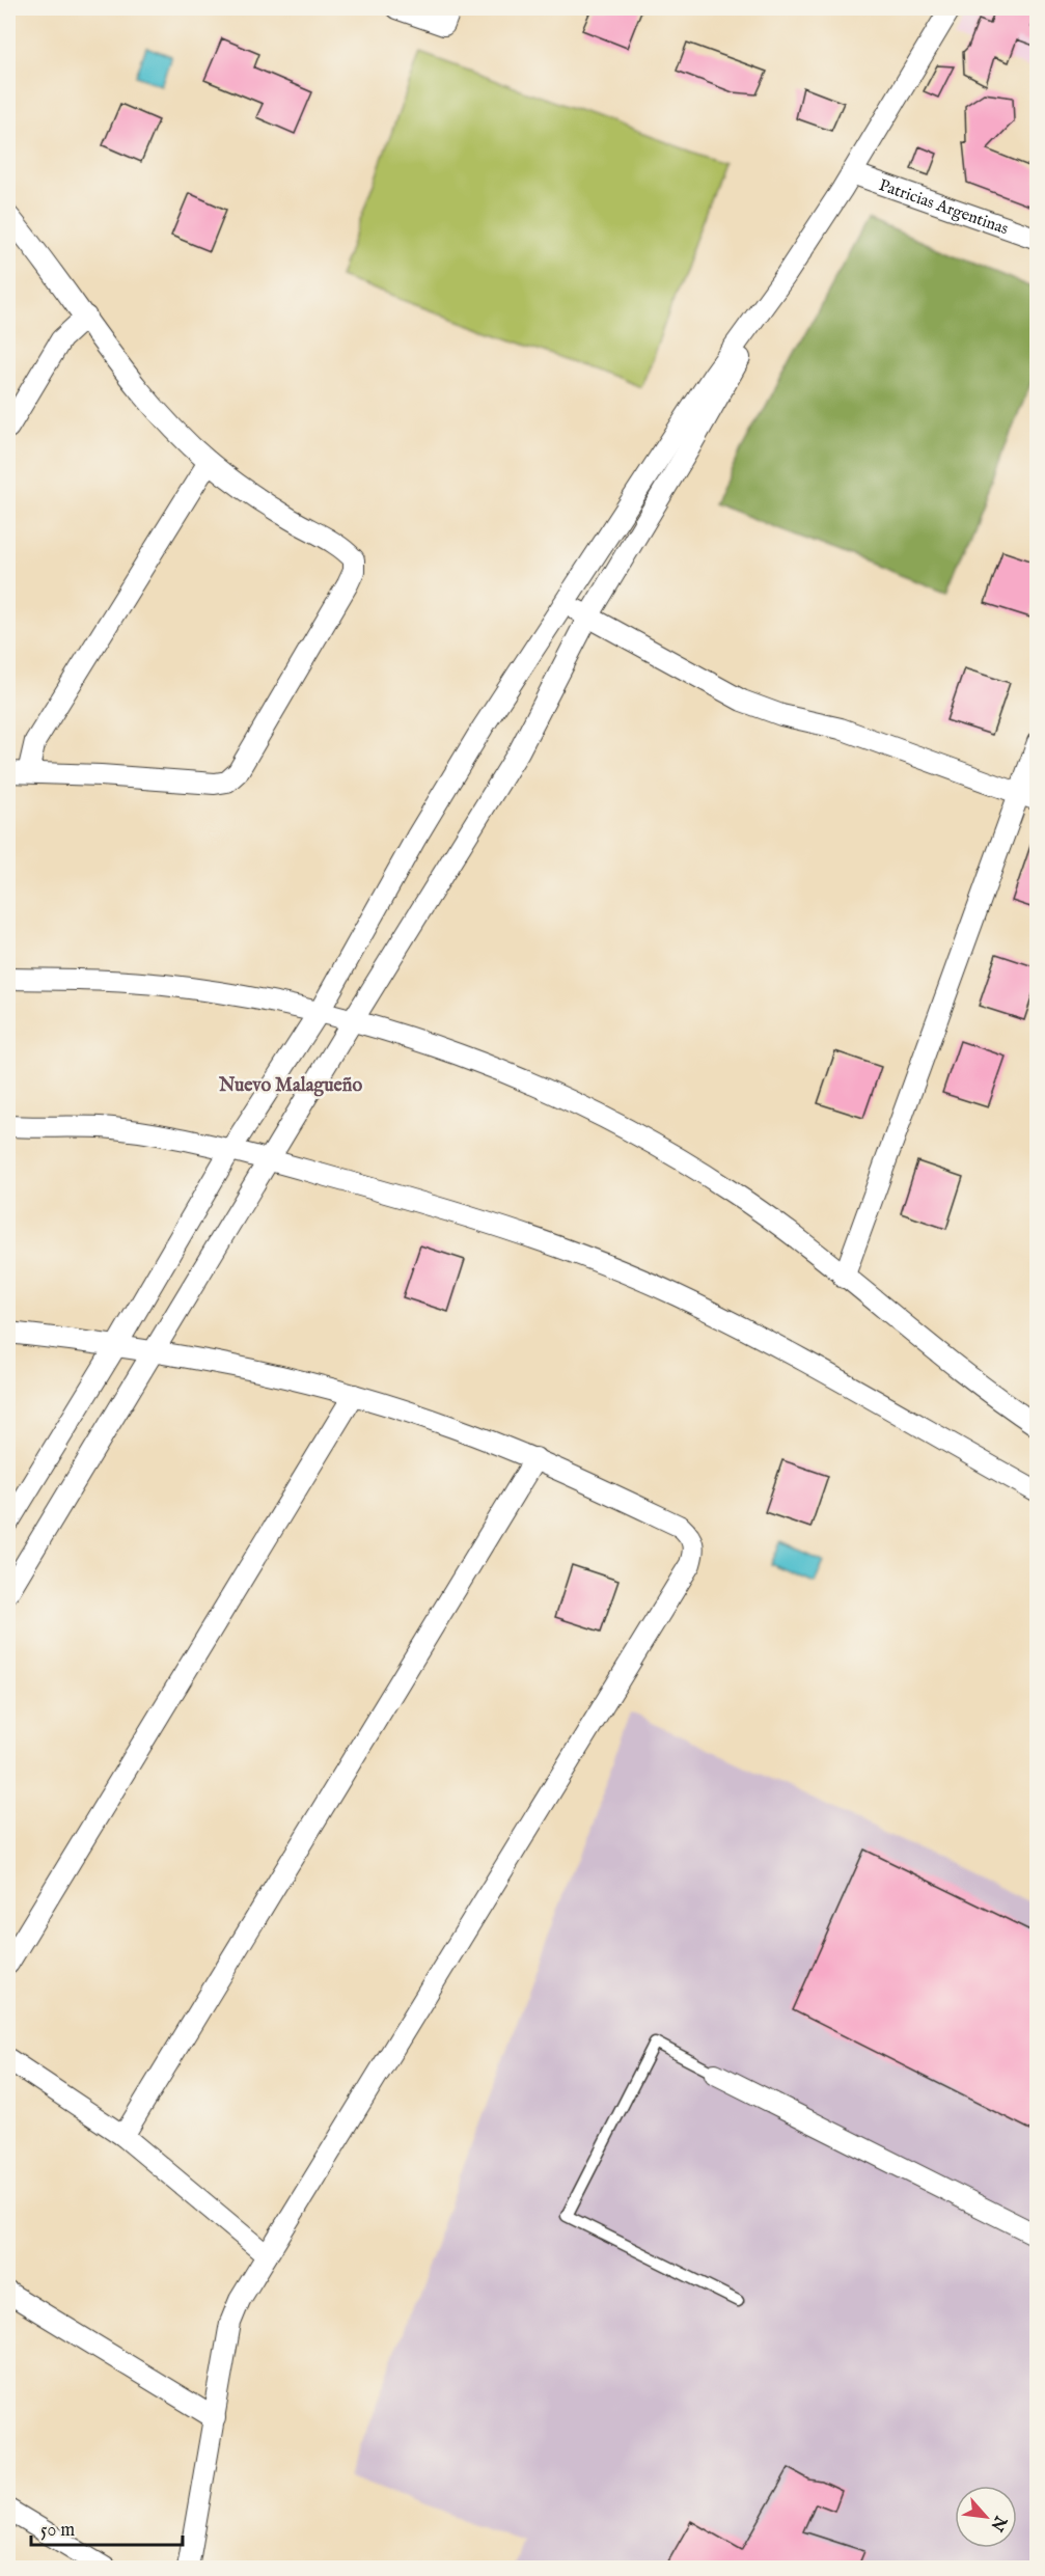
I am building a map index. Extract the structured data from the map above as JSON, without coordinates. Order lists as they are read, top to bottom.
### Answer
{
  "streets": {
    "street": ["Patricias Argentinas"]
  },
  "districts": ["Nuevo Malagueño"],
  "scale_bar": "50 m",
  "north": "bottom right"
}
